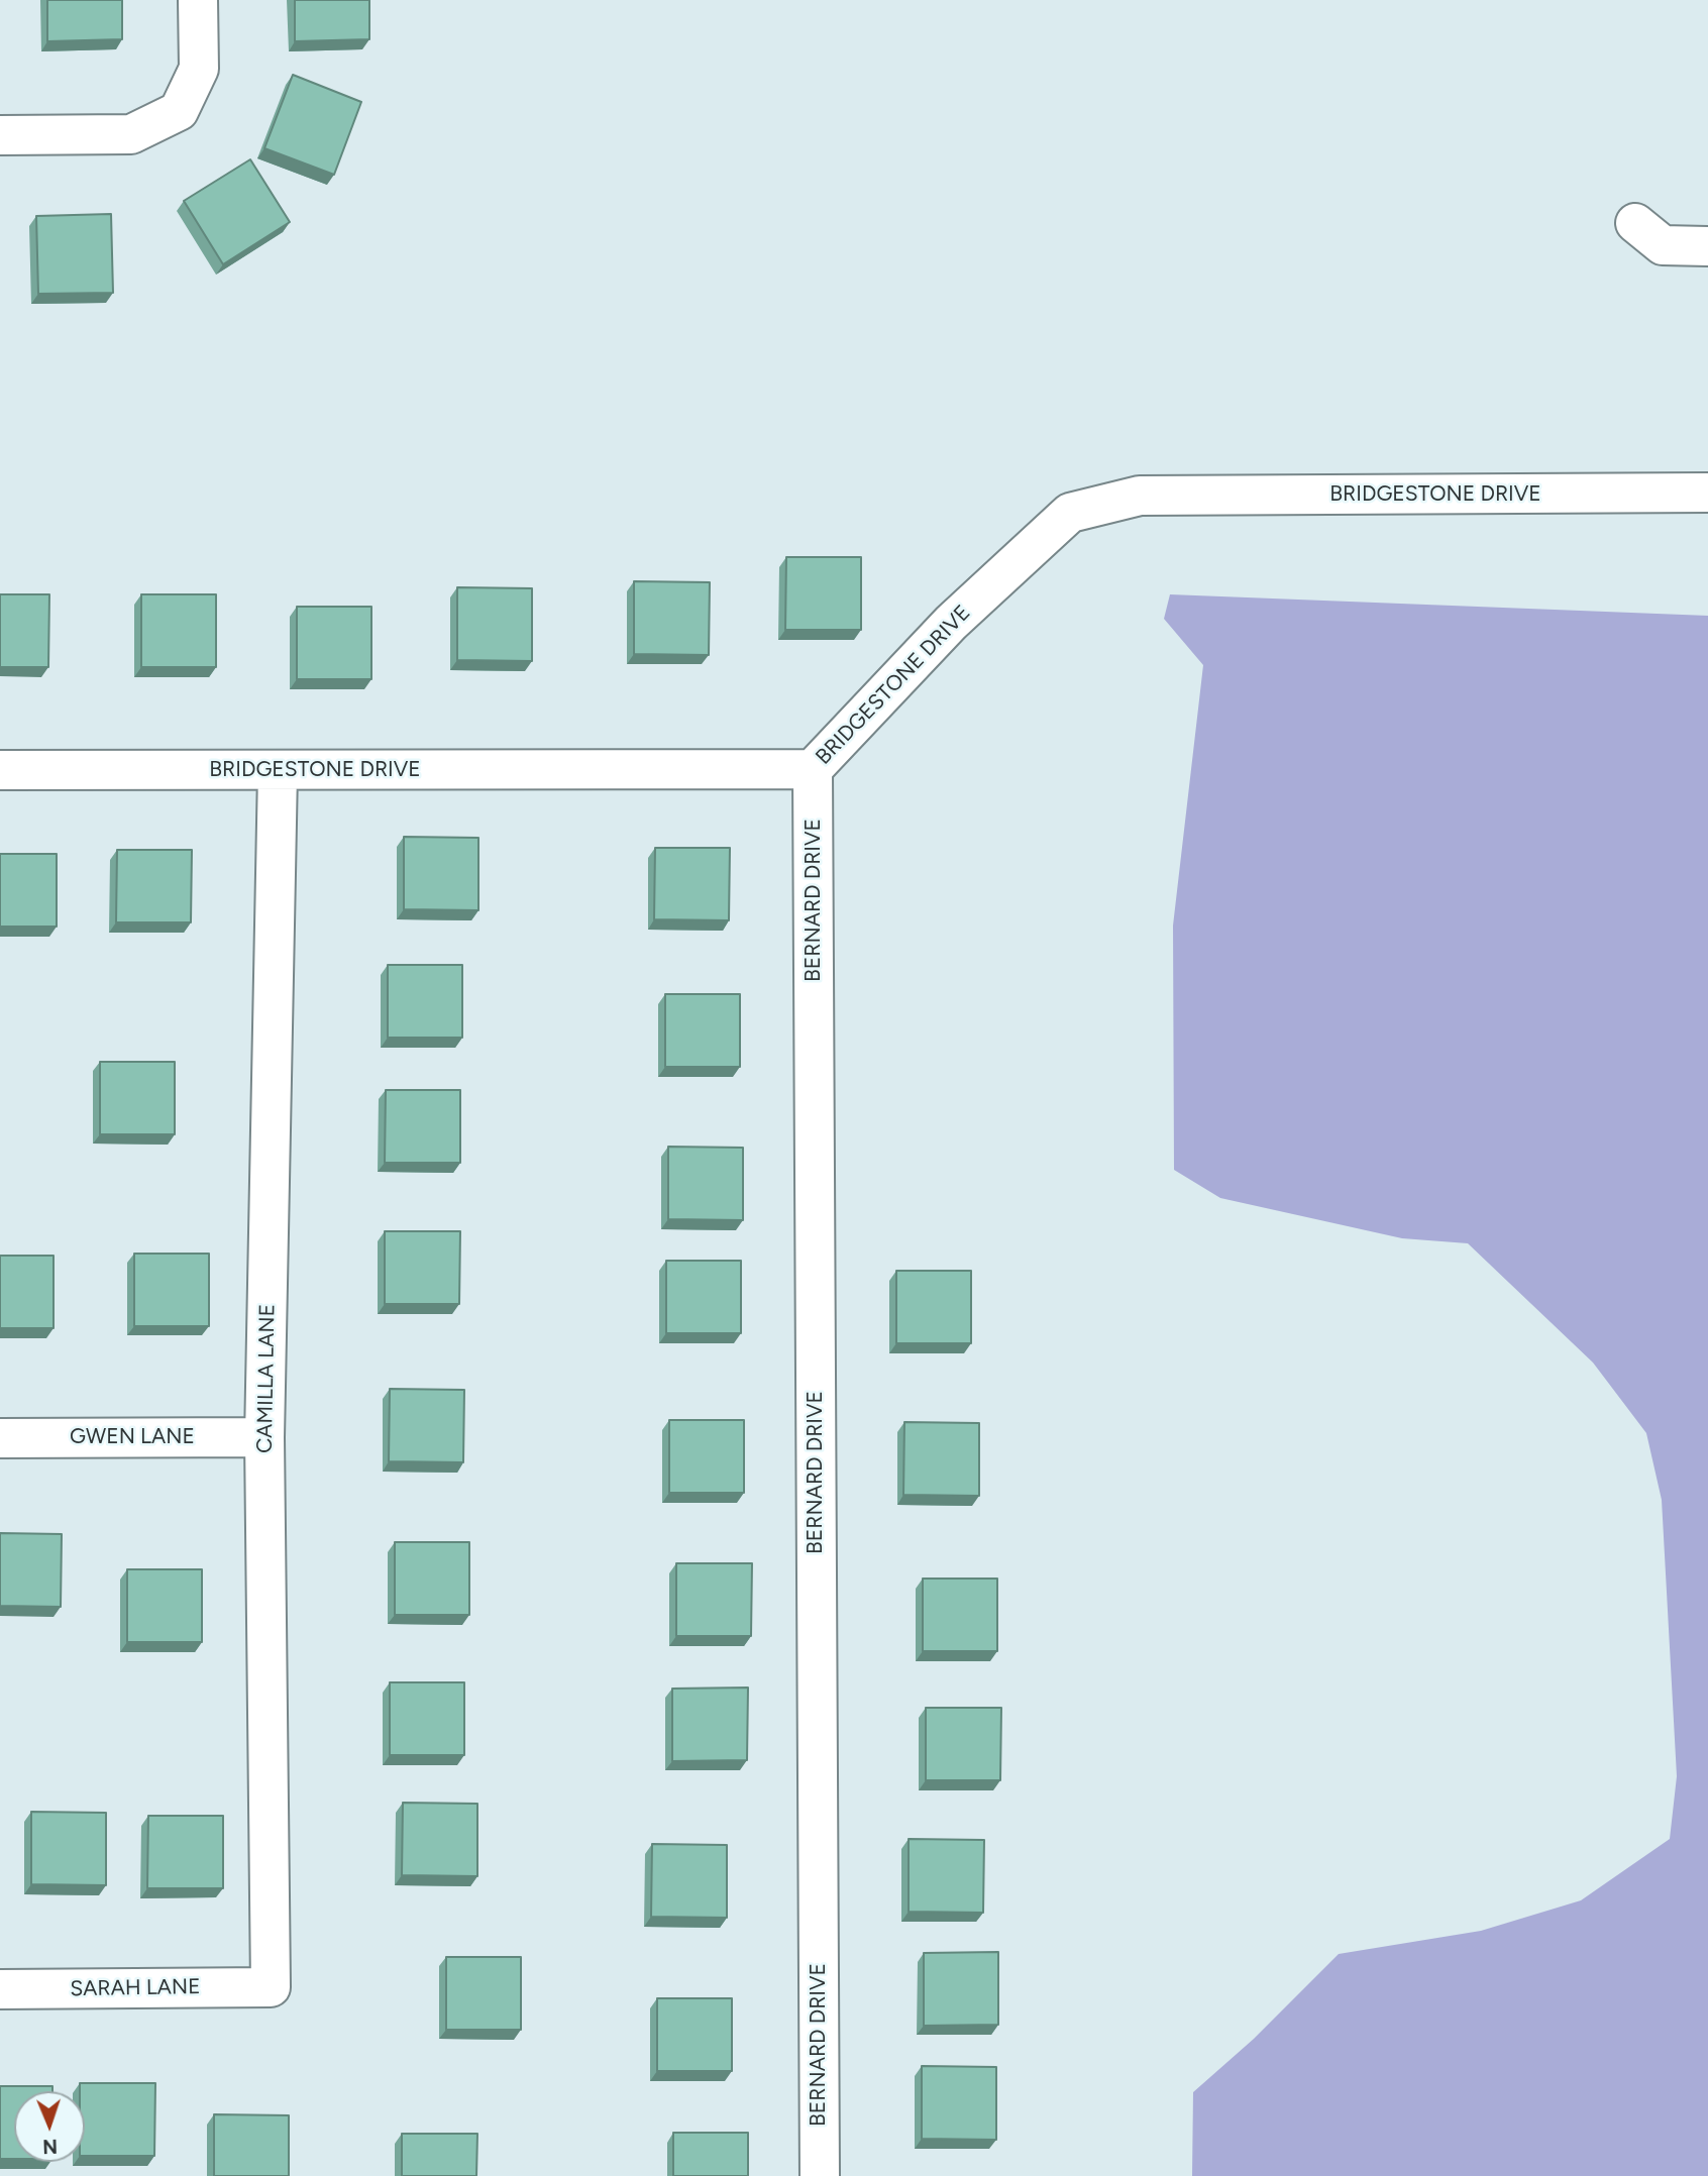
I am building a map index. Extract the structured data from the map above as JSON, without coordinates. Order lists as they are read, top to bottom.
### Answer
{
  "streets": {
    "street": [
      "BRIDGESTONE DRIVE",
      "BERNARD DRIVE",
      "CAMILLA LANE",
      "GWEN LANE",
      "SARAH LANE"
    ]
  },
  "crossings": [
    ["BRIDGESTONE DRIVE", "BERNARD DRIVE"],
    ["BRIDGESTONE DRIVE", "CAMILLA LANE"],
    ["CAMILLA LANE", "GWEN LANE"],
    ["CAMILLA LANE", "SARAH LANE"]
  ],
  "north": "bottom"
}
